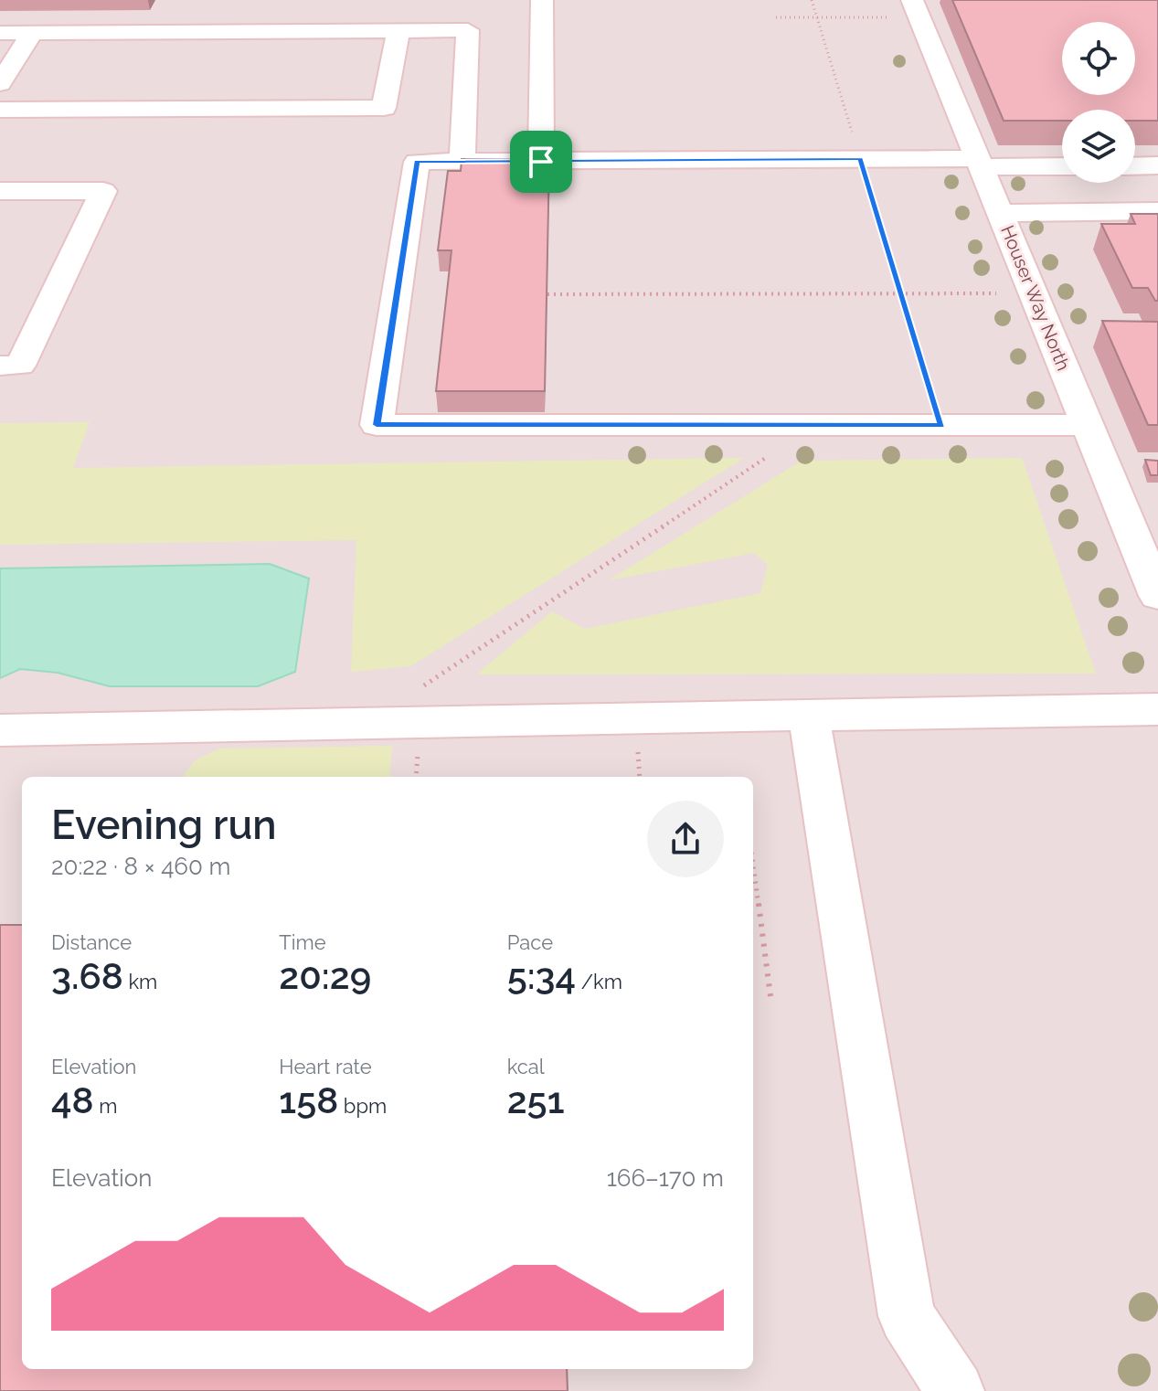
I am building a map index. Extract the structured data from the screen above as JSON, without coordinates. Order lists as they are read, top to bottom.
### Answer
{
  "streets": {
    "lane": ["Houser Way North"]
  },
  "page": {
    "heading": ["Evening run", "20:22 · 8 × 460 m"],
    "stats": [
      ["Distance", "3.68 km"],
      ["Time", "20:29"],
      ["Pace", "5:34 /km"],
      ["Elevation", "48 m"],
      ["Heart rate", "158 bpm"],
      ["kcal", "251"]
    ],
    "chart": ["Elevation", "166–170 m"]
  }
}
